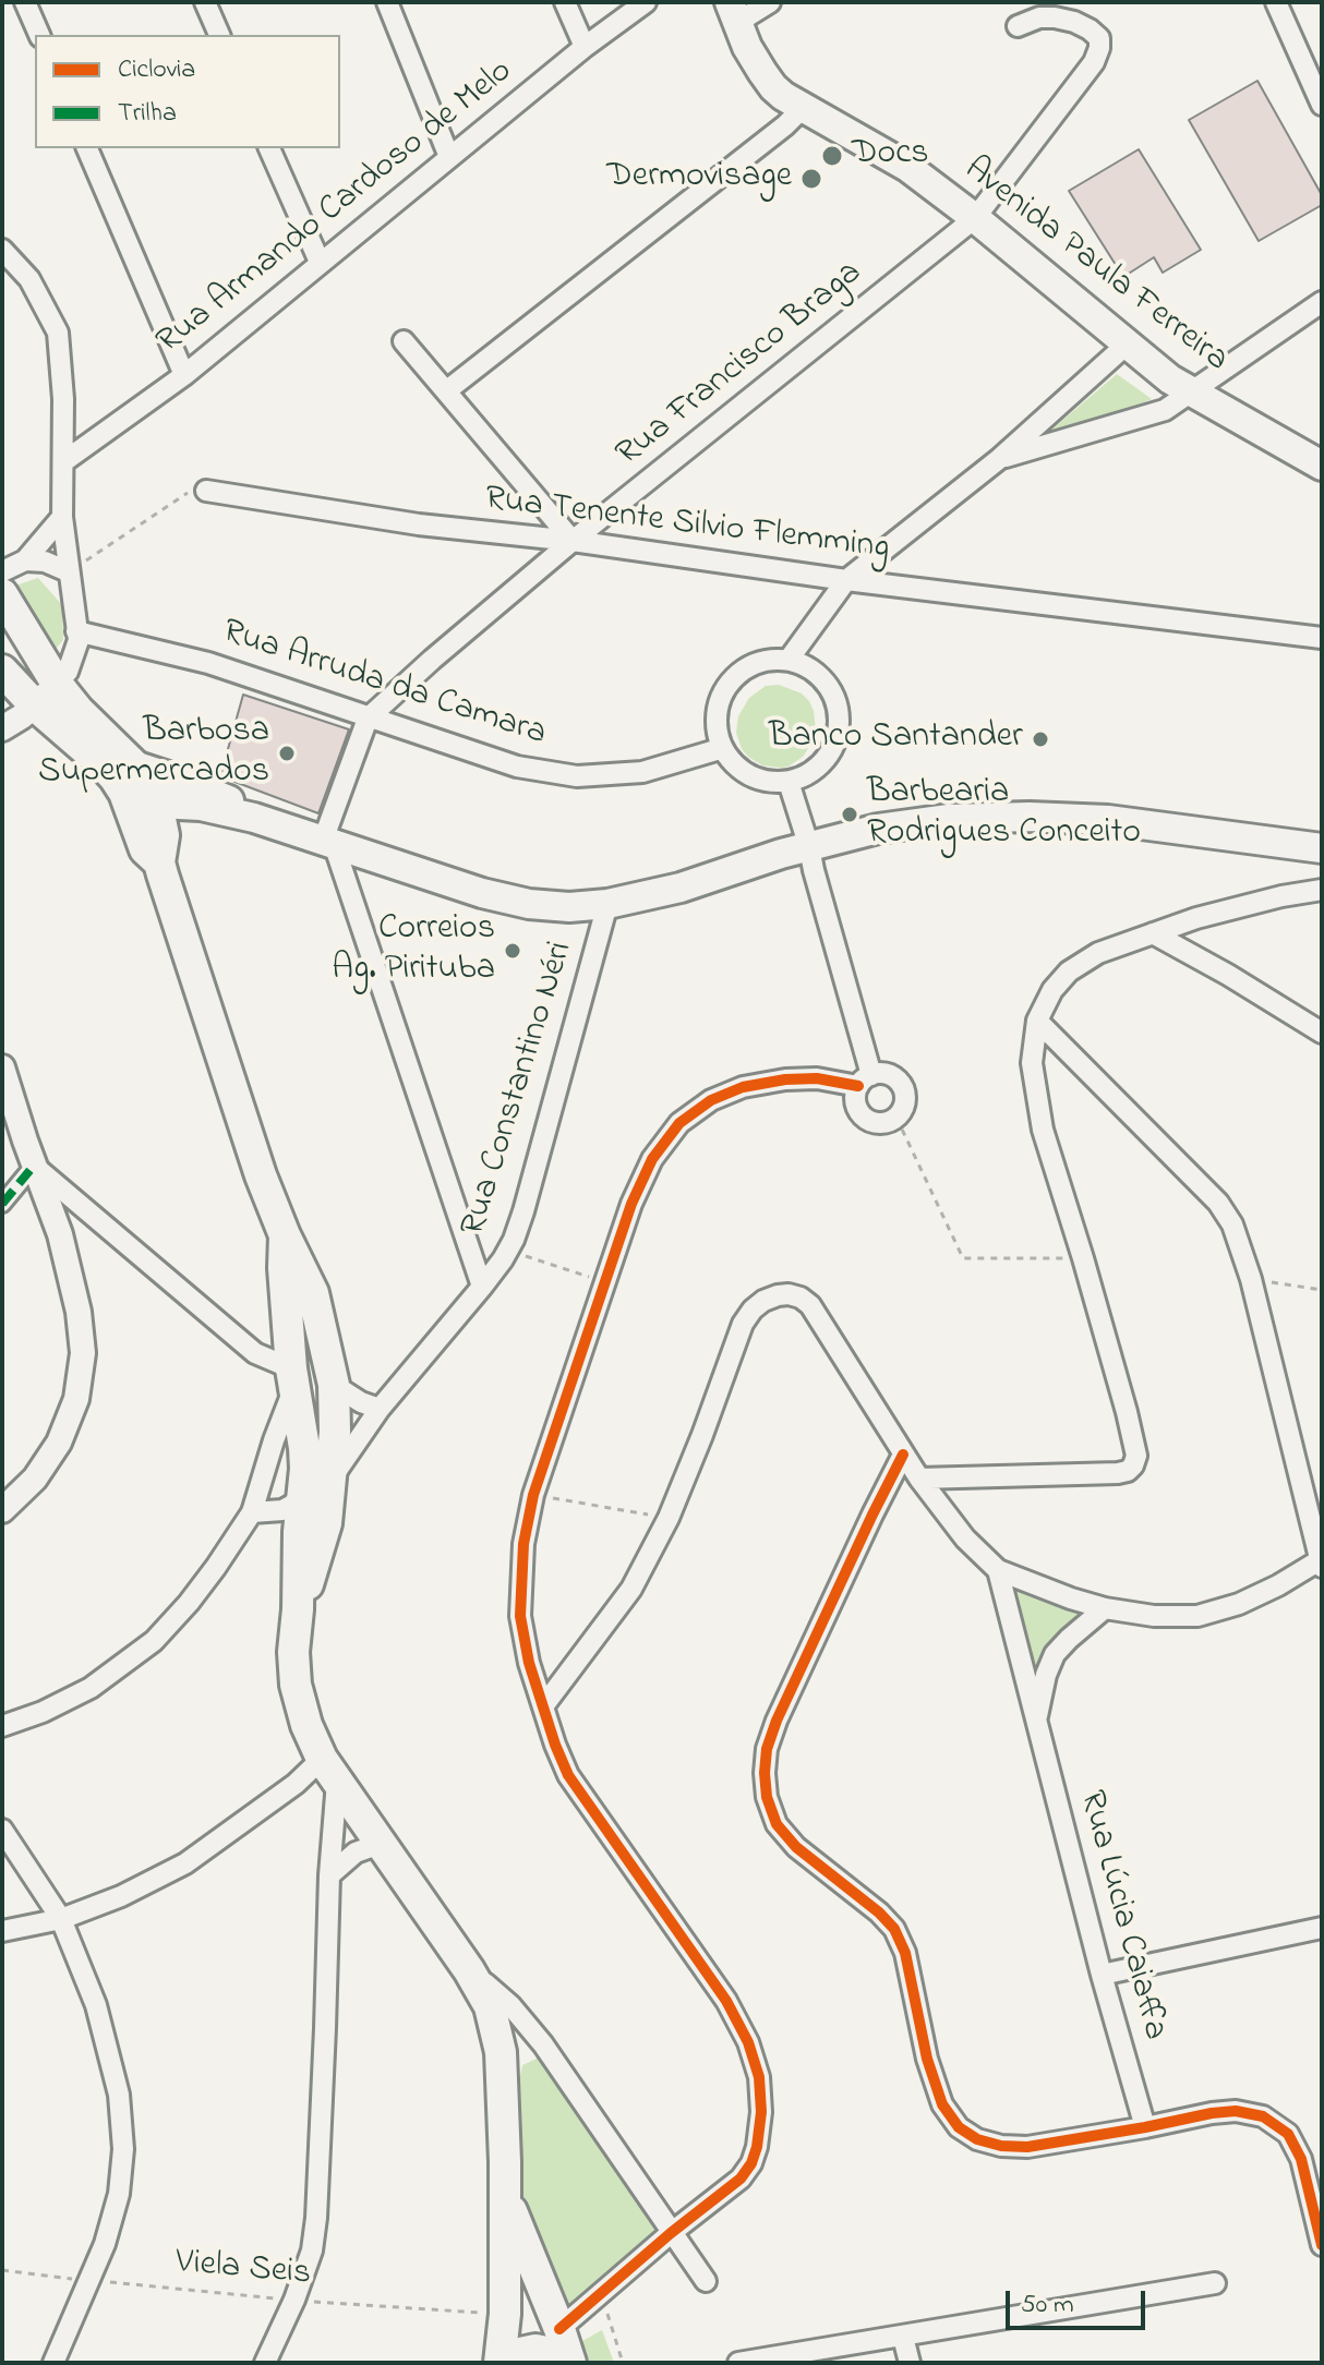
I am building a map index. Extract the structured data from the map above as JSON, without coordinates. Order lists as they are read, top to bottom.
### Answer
{
  "streets": {
    "main road": ["Avenida Paula Ferreira"],
    "street": [
      "Rua Armando Cardoso de Melo",
      "Rua Francisco Braga",
      "Rua Tenente Silvio Flemming",
      "Rua Arruda da Camara",
      "Rua Constantino Néri",
      "Rua Lúcia Caiaffa"
    ],
    "path": ["Viela Seis"]
  },
  "crossings": [
    ["Avenida Paula Ferreira", "Rua Francisco Braga"],
    ["Rua Francisco Braga", "Rua Tenente Silvio Flemming"],
    ["Rua Francisco Braga", "Rua Arruda da Camara"]
  ],
  "places": [
    "Docs",
    "Dermovisage",
    "Banco Santander",
    "Barbosa Supermercados",
    "Barbearia Rodrigues Conceito",
    "Correios Ag. Pirituba"
  ],
  "legend": ["Ciclovia", "Trilha"],
  "scale_bar": "50 m"
}
